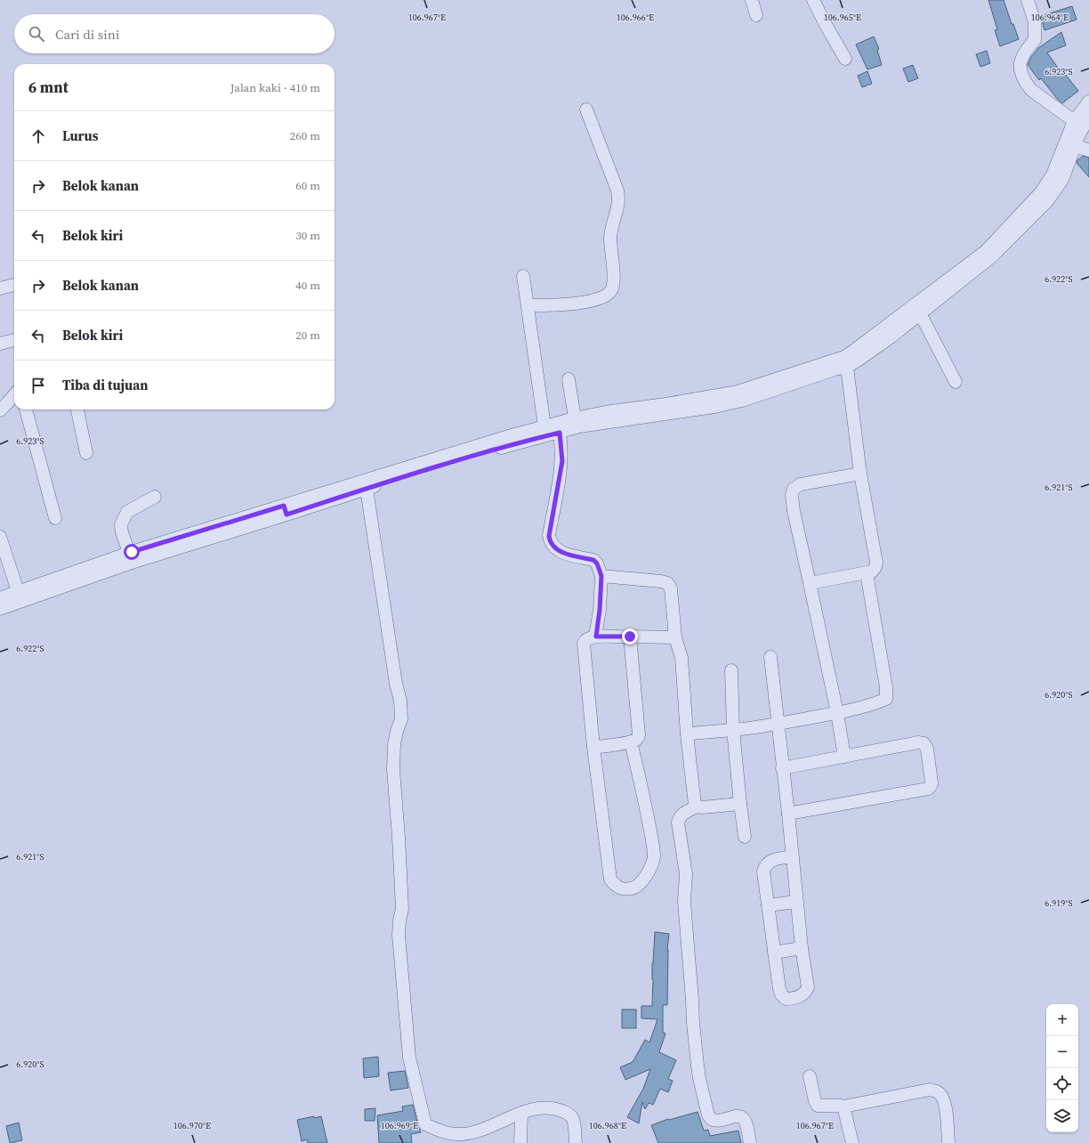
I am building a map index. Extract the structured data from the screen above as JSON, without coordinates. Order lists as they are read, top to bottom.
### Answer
{
  "page": {
    "search": "Cari di sini",
    "heading": ["6 mnt", "Jalan kaki · 410 m"],
    "list": [
      ["Lurus", "260 m"],
      ["Belok kanan", "60 m"],
      ["Belok kiri", "30 m"],
      ["Belok kanan", "40 m"],
      ["Belok kiri", "20 m"],
      "Tiba di tujuan"
    ],
    "map_buttons": ["+", "−"]
  },
  "coordinates": [
    "106.967°E",
    "106.966°E",
    "106.965°E",
    "106.964°E",
    "6.923°S",
    "6.922°S",
    "6.921°S",
    "6.920°S",
    "6.919°S",
    "106.970°E",
    "106.969°E",
    "106.968°E"
  ]
}
